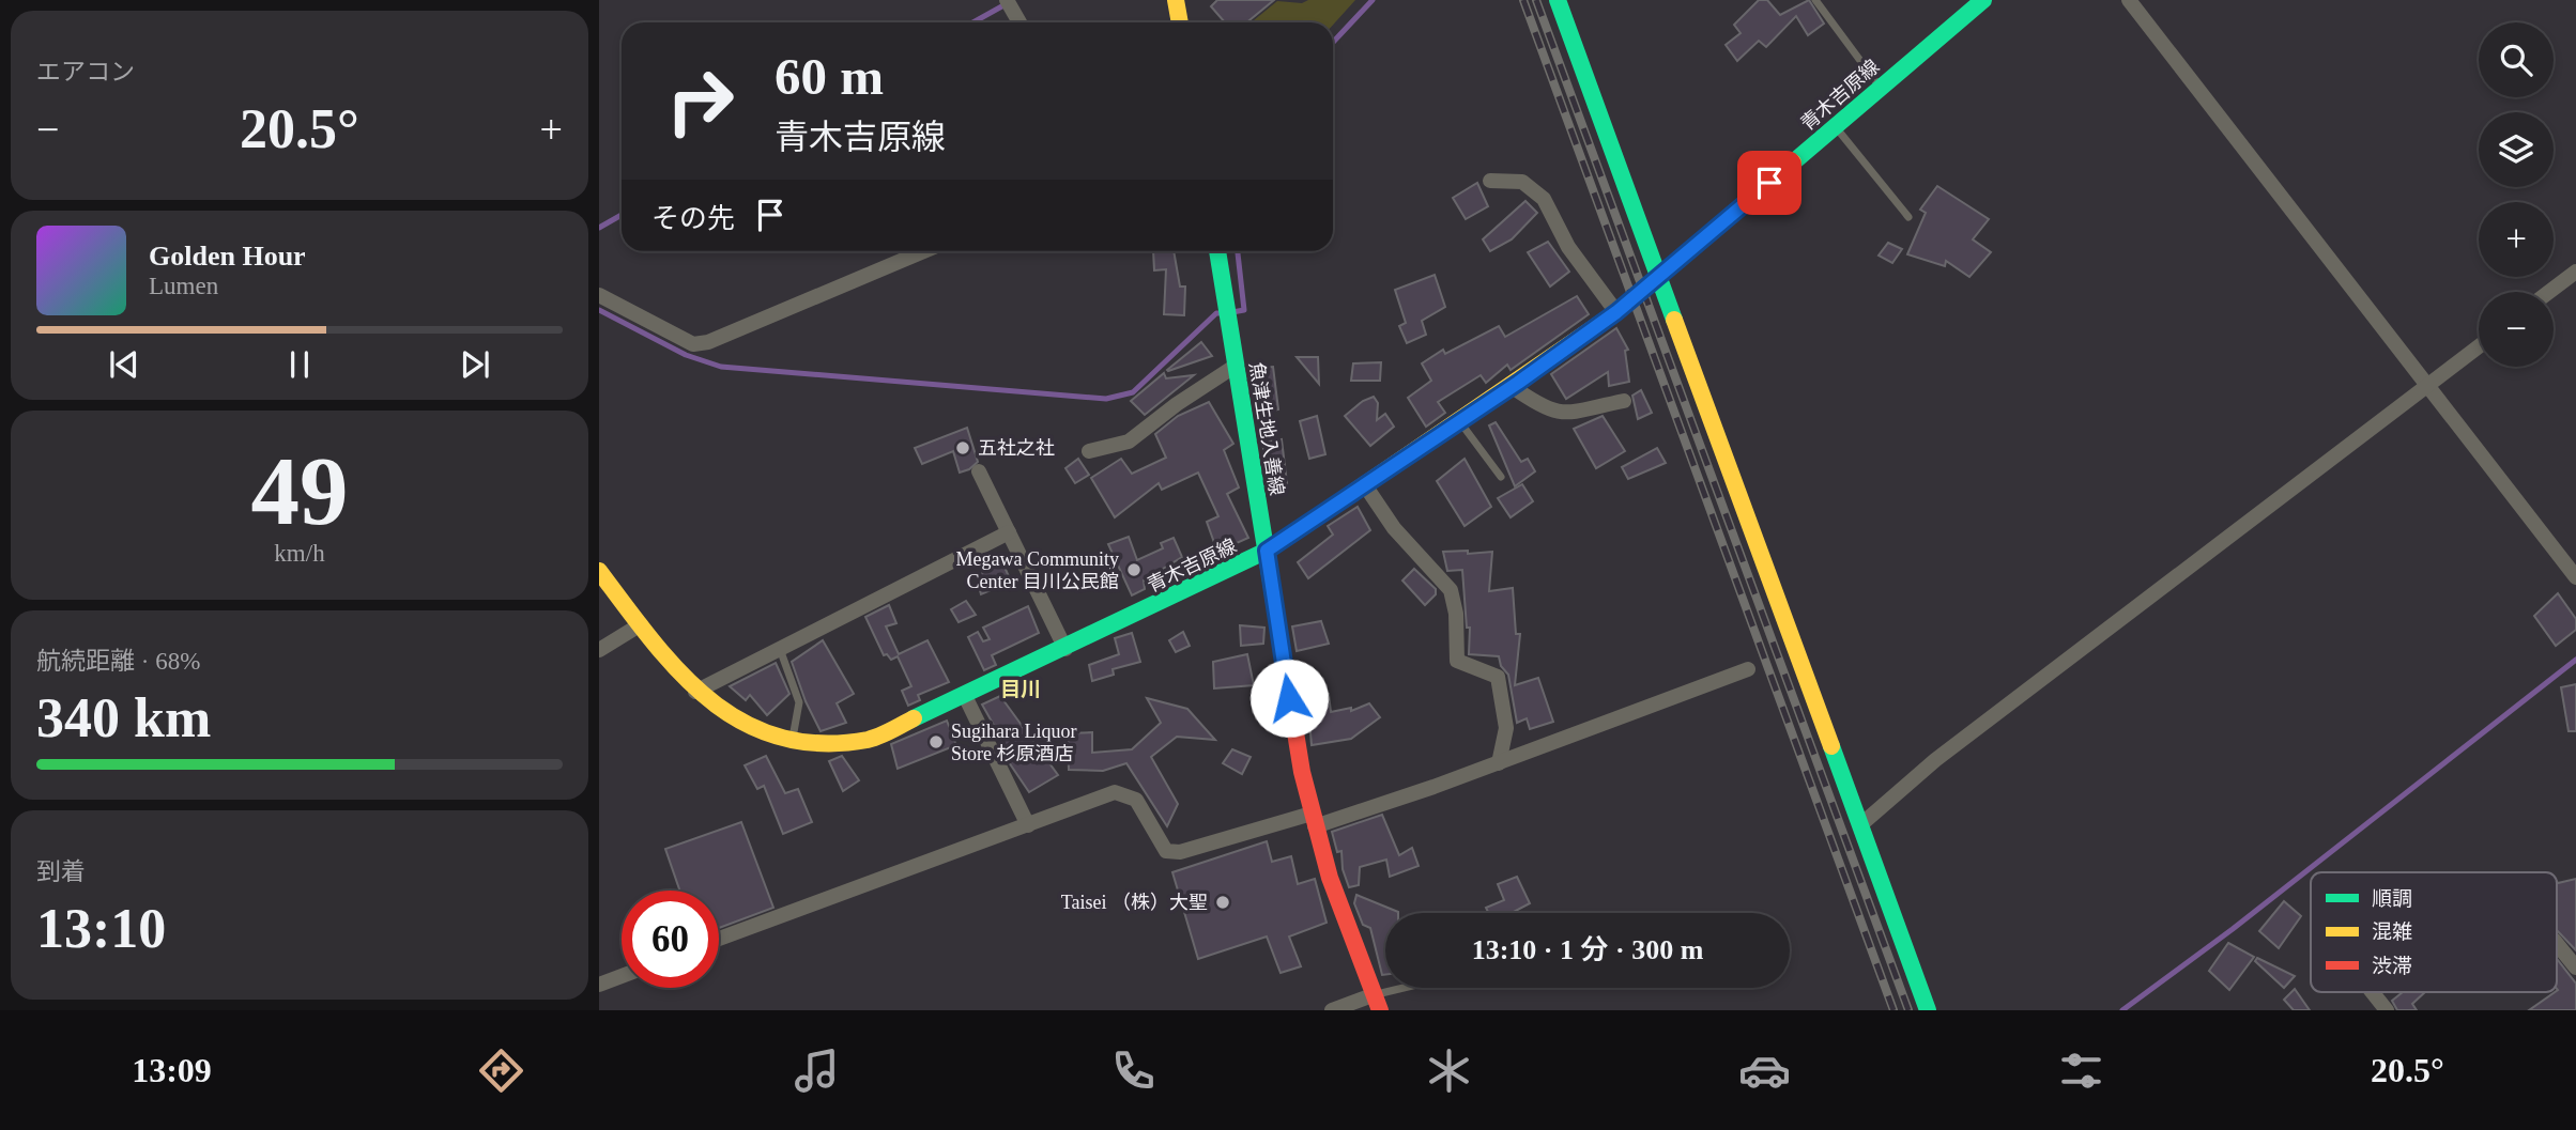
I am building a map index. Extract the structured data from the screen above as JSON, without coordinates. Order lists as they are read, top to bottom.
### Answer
{
  "streets": {
    "main road": ["青木吉原線", "魚津生地入善線"]
  },
  "crossings": [
    ["青木吉原線", "魚津生地入善線"]
  ],
  "districts": ["目川"],
  "places": [
    "五社之社",
    "Megawa Community Center 目川公民館",
    "Sugihara Liquor Store 杉原酒店",
    "Taisei （株）大聖"
  ],
  "legend": ["順調", "混雑", "渋滞"],
  "page": {
    "tile": [
      "エアコン",
      ["49", "km/h"],
      ["航続距離 · 68%", "340 km"],
      ["到着", "13:10"]
    ],
    "map_buttons": ["+", "−"],
    "turn": ["60 m", "青木吉原線"],
    "heat": ["−", "20.5°", "+"],
    "then": "その先",
    "song": ["Golden Hour", "Lumen"],
    "limit": "60",
    "trip": "13:10 · 1 分 · 300 m",
    "tabs": ["13:09", "20.5°"]
  }
}
